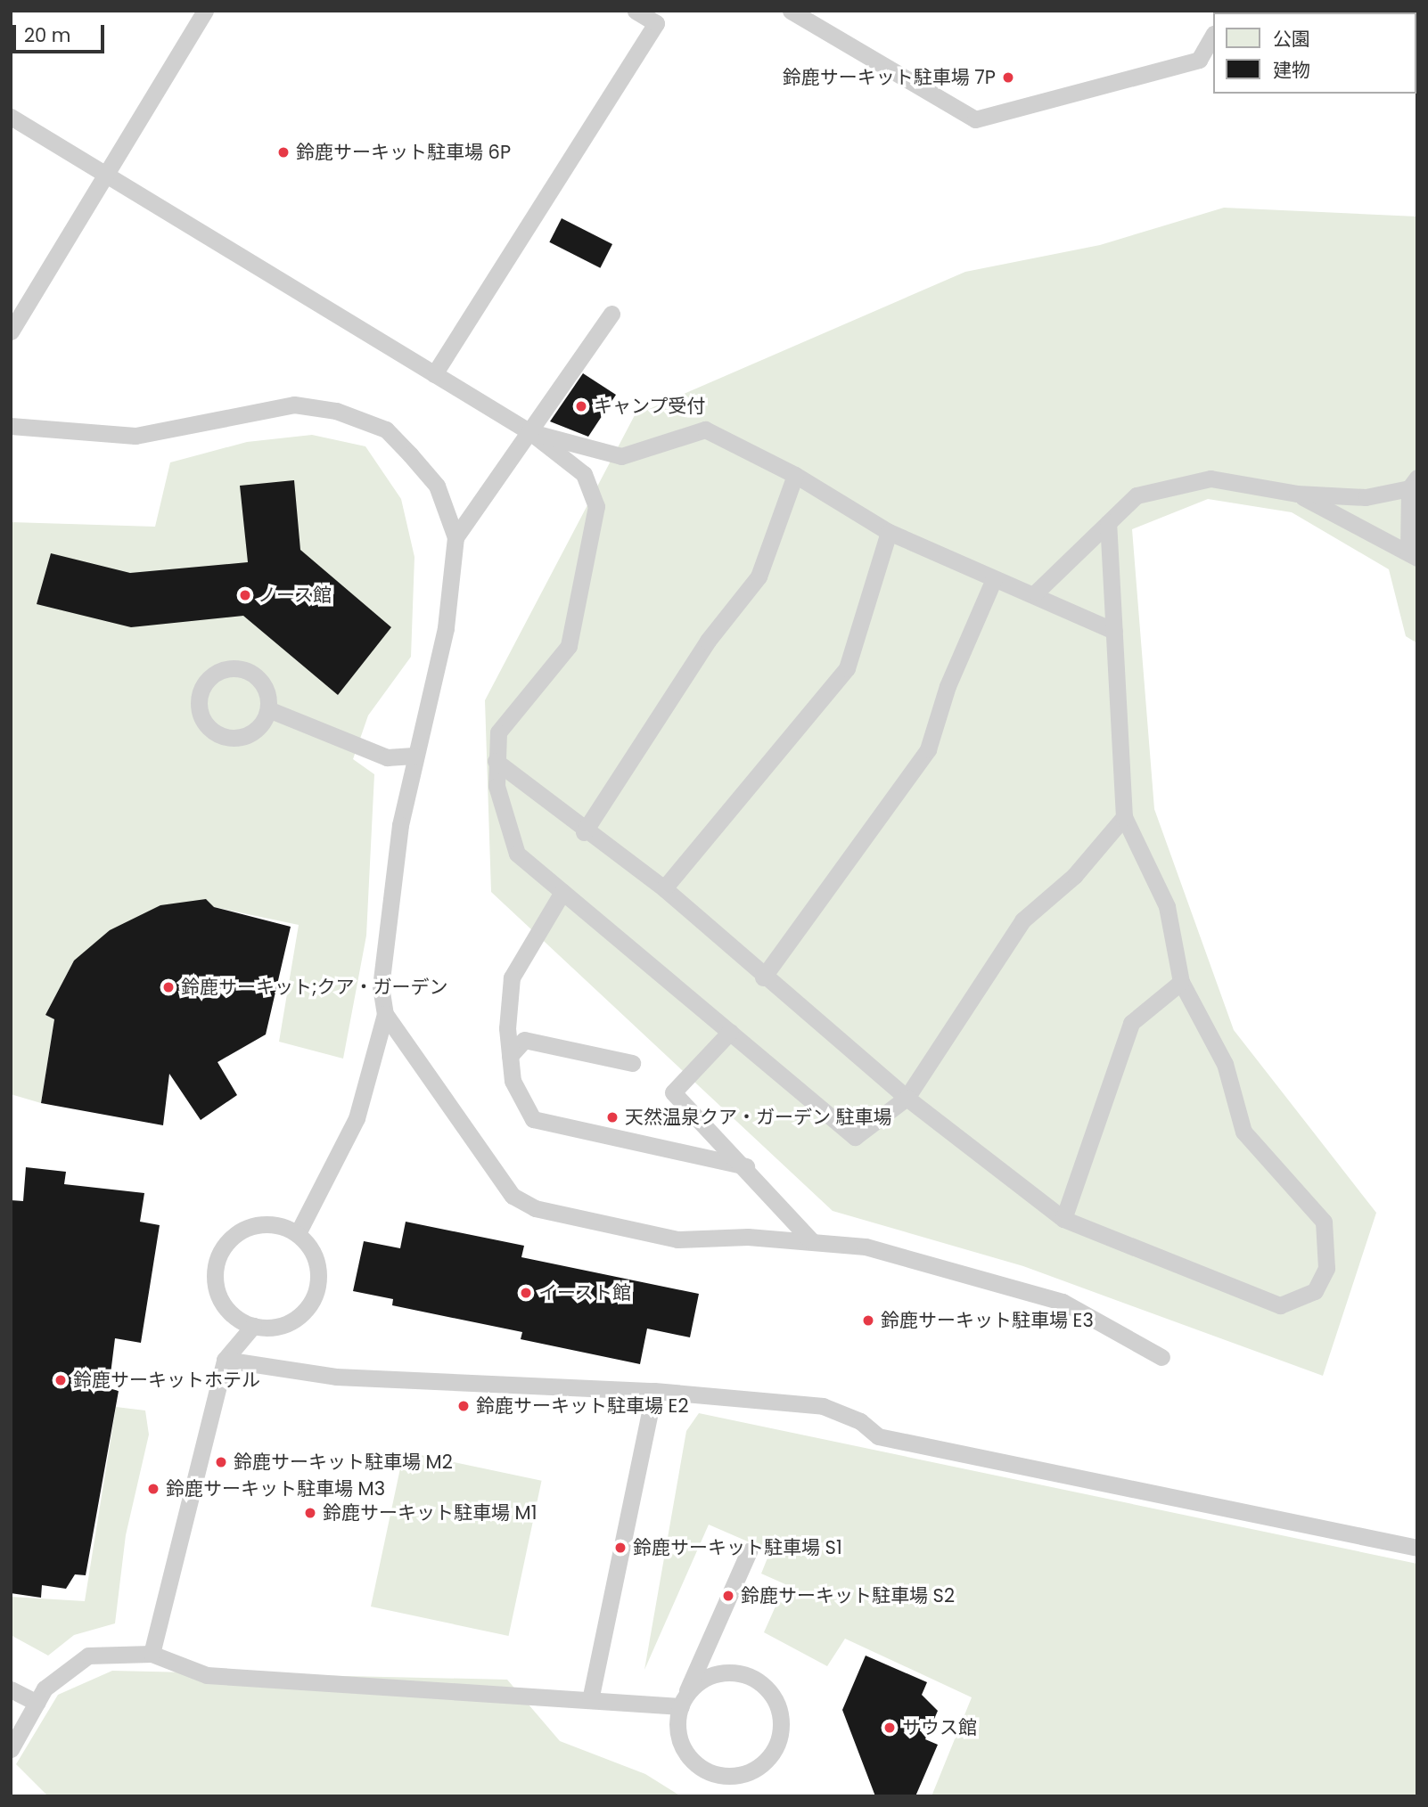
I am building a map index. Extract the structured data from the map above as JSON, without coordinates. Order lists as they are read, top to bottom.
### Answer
{
  "places": [
    "鈴鹿サーキット駐車場 7P",
    "鈴鹿サーキット駐車場 6P",
    "キャンプ受付",
    "ノース館",
    "鈴鹿サーキット;クア・ガーデン",
    "天然温泉クア・ガーデン 駐車場",
    "イースト館",
    "鈴鹿サーキット駐車場 E3",
    "鈴鹿サーキットホテル",
    "鈴鹿サーキット駐車場 E2",
    "鈴鹿サーキット駐車場 M2",
    "鈴鹿サーキット駐車場 M3",
    "鈴鹿サーキット駐車場 M1",
    "鈴鹿サーキット駐車場 S1",
    "鈴鹿サーキット駐車場 S2",
    "サウス館"
  ],
  "legend": ["公園", "建物"],
  "scale_bar": "20 m"
}
